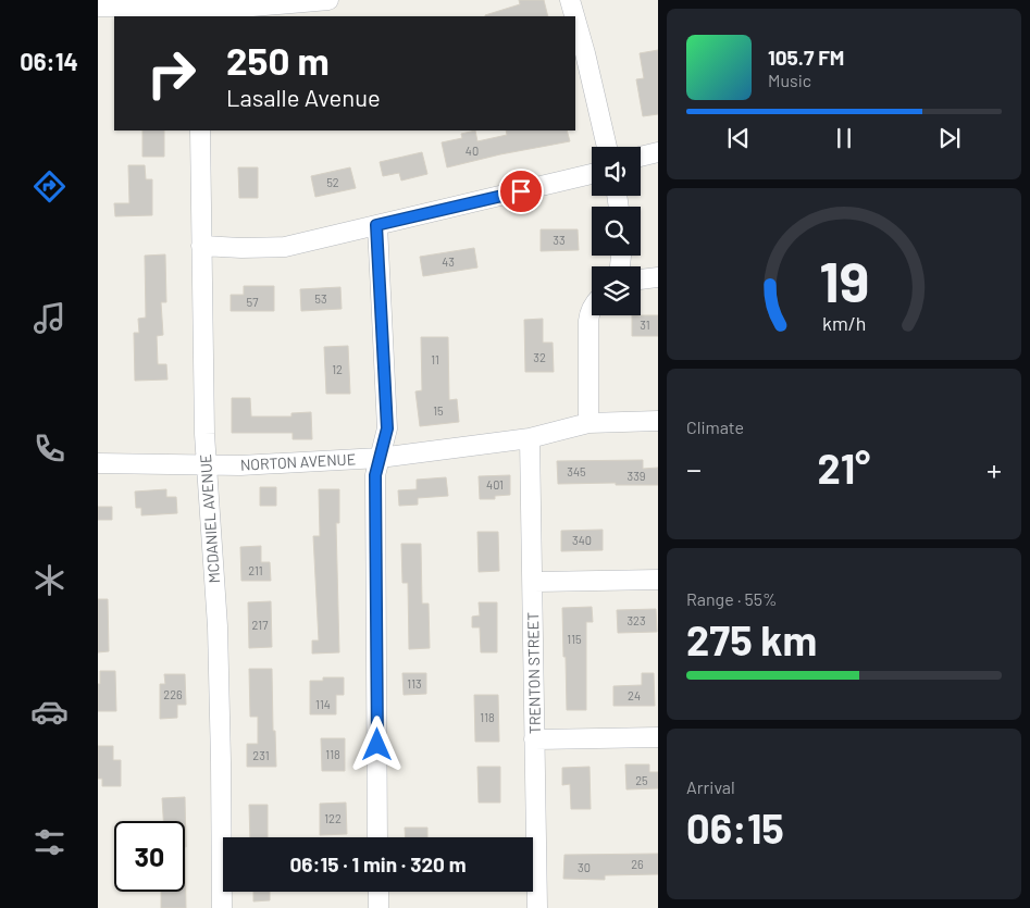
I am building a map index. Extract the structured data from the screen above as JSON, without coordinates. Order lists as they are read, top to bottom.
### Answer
{
  "streets": {
    "street": ["NORTON AVENUE", "MCDANIEL AVENUE", "TRENTON STREET"]
  },
  "crossings": [
    ["NORTON AVENUE", "MCDANIEL AVENUE"],
    ["NORTON AVENUE", "TRENTON STREET"]
  ],
  "house_numbers": [
    "40",
    "52",
    "33",
    "43",
    "53",
    "57",
    "31",
    "32",
    "11",
    "12",
    "15",
    "345",
    "339",
    "401",
    "340",
    "211",
    "323",
    "217",
    "115",
    "113",
    "226",
    "24",
    "114",
    "118",
    "118",
    "231",
    "25",
    "122",
    "26",
    "30"
  ],
  "page": {
    "tabs": "06:14",
    "turn": ["250 m", "Lasalle Avenue"],
    "song": ["105.7 FM", "Music"],
    "tile": [
      "Climate",
      ["Range · 55%", "275 km"],
      ["Arrival", "06:15"]
    ],
    "heat": ["−", "21°", "+"],
    "limit": "30",
    "trip": "06:15 · 1 min · 320 m",
    "gauge": ["19", "km/h"]
  }
}
